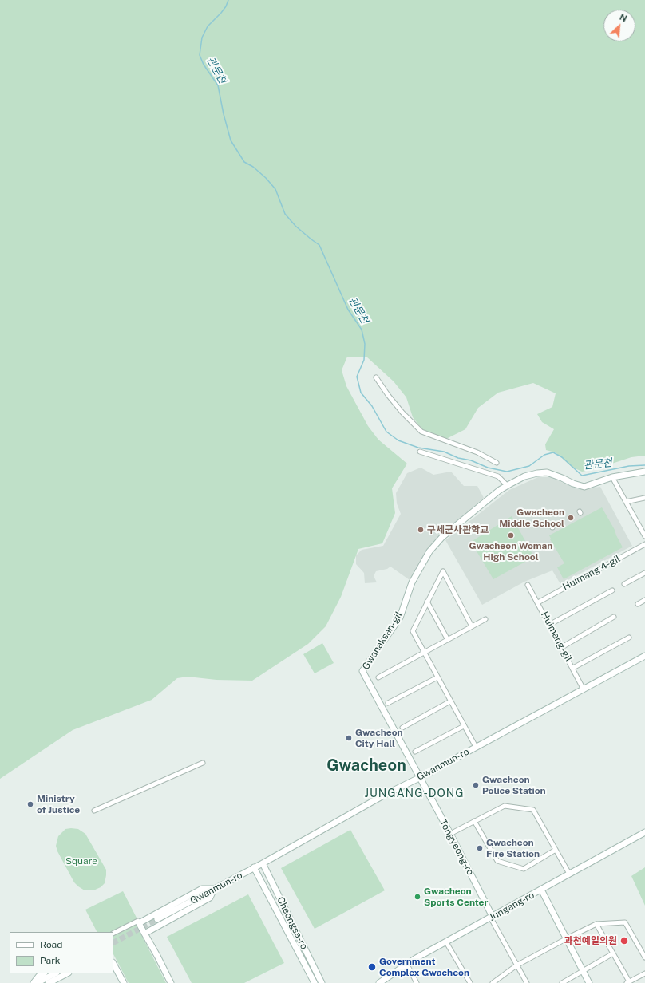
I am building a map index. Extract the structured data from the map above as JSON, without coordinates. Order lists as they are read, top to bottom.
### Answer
{
  "streets": {
    "street": [
      "Huimang 4-gil",
      "Huimang-gil",
      "Gwanaksan-gil",
      "Gwanmun-ro",
      "Tongyeong-ro",
      "Jungang-ro",
      "Cheongsa-ro"
    ]
  },
  "crossings": [
    ["Huimang 4-gil", "Huimang-gil"],
    ["Huimang-gil", "Gwanmun-ro"],
    ["Gwanaksan-gil", "Gwanmun-ro"],
    ["Gwanaksan-gil", "Tongyeong-ro"],
    ["Gwanmun-ro", "Tongyeong-ro"],
    ["Gwanmun-ro", "Cheongsa-ro"],
    ["Tongyeong-ro", "Jungang-ro"]
  ],
  "districts": ["Gwacheon", "JUNGANG-DONG"],
  "water": ["관문천"],
  "parks": ["Square"],
  "places": [
    "Gwacheon Middle School",
    "구세군사관학교",
    "Gwacheon Woman High School",
    "Gwacheon City Hall",
    "Gwacheon Police Station",
    "Ministry of Justice",
    "Gwacheon Fire Station",
    "Gwacheon Sports Center",
    "과천예일의원",
    "Government Complex Gwacheon"
  ],
  "legend": ["Road", "Park"],
  "north": "top right"
}
